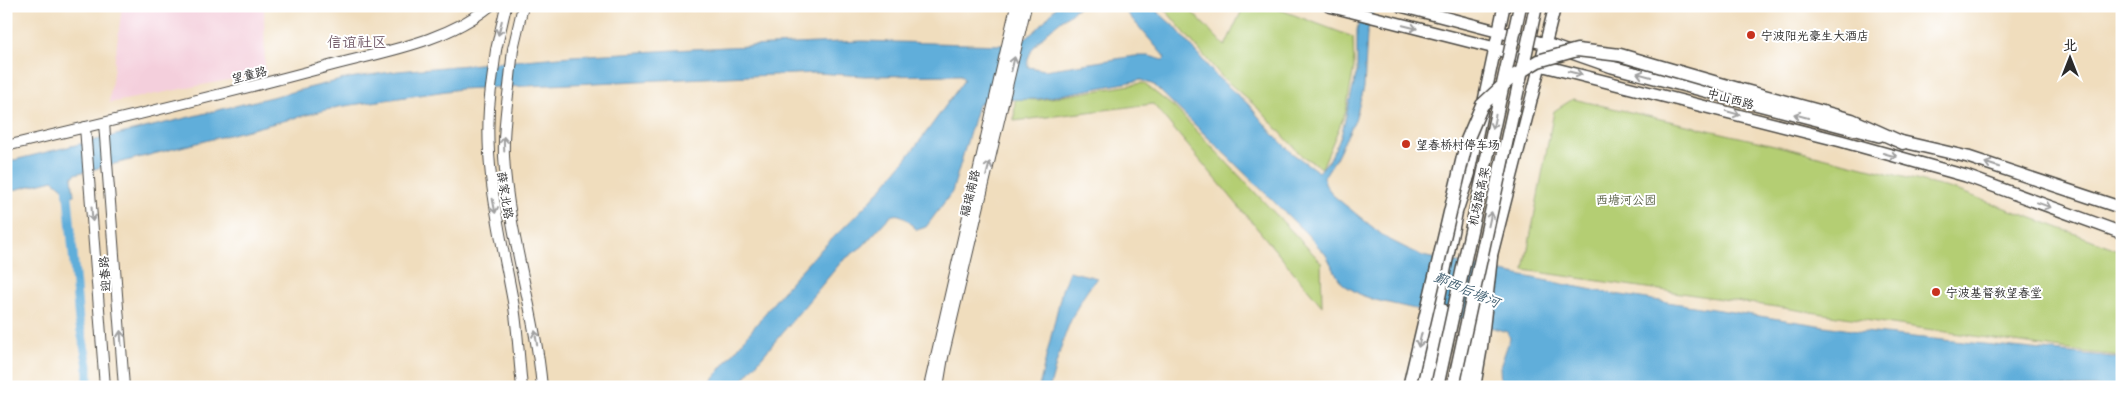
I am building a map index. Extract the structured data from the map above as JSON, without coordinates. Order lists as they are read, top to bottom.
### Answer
{
  "streets": {
    "highway": ["机场路高架"],
    "main road": ["中山西路"],
    "street": [
      "望童路",
      "福瑞南路",
      "薛家北路",
      "迎春路"
    ]
  },
  "crossings": [
    ["望童路", "迎春路"]
  ],
  "districts": ["信谊社区"],
  "water": ["鄞西后塘河"],
  "parks": ["西塘河公园"],
  "places": ["宁波阳光豪生大酒店", "望春桥村停车场", "宁波基督教望春堂"],
  "north": "top"
}
